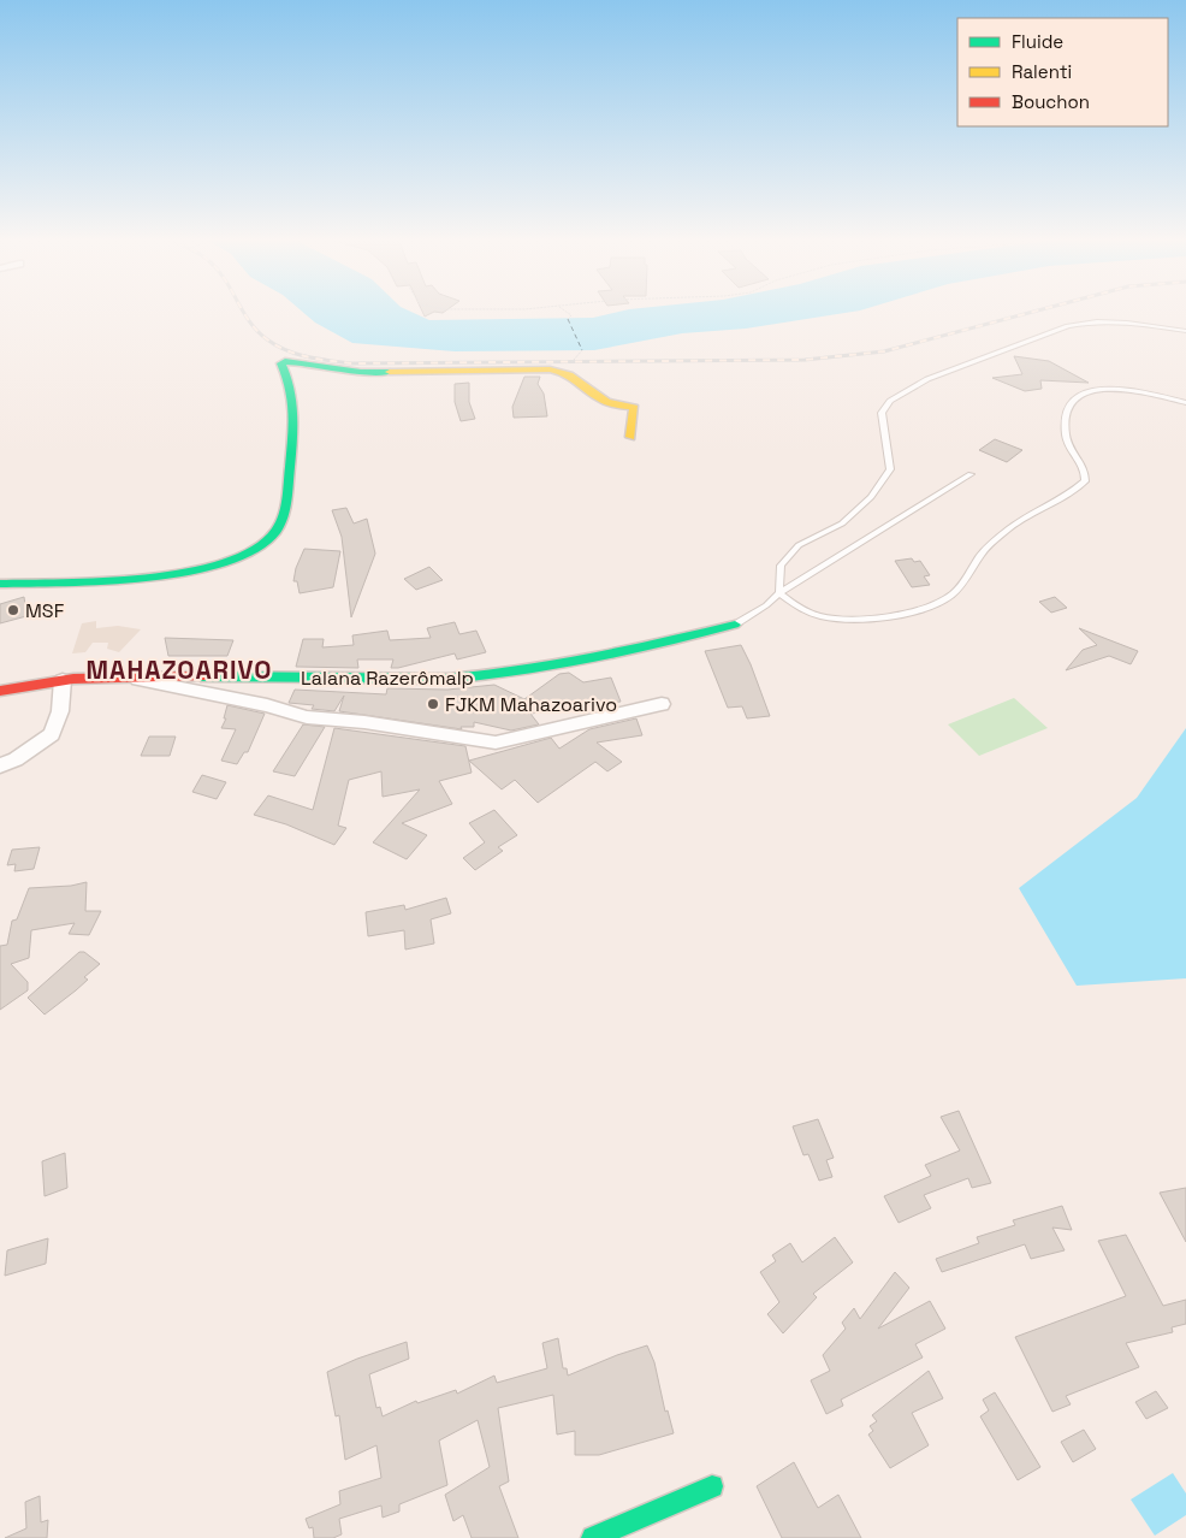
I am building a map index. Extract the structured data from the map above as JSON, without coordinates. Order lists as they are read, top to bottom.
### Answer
{
  "streets": {
    "street": ["Lalana Razerômalp"]
  },
  "districts": ["MAHAZOARIVO"],
  "places": ["MSF", "FJKM Mahazoarivo"],
  "legend": ["Fluide", "Ralenti", "Bouchon"]
}
